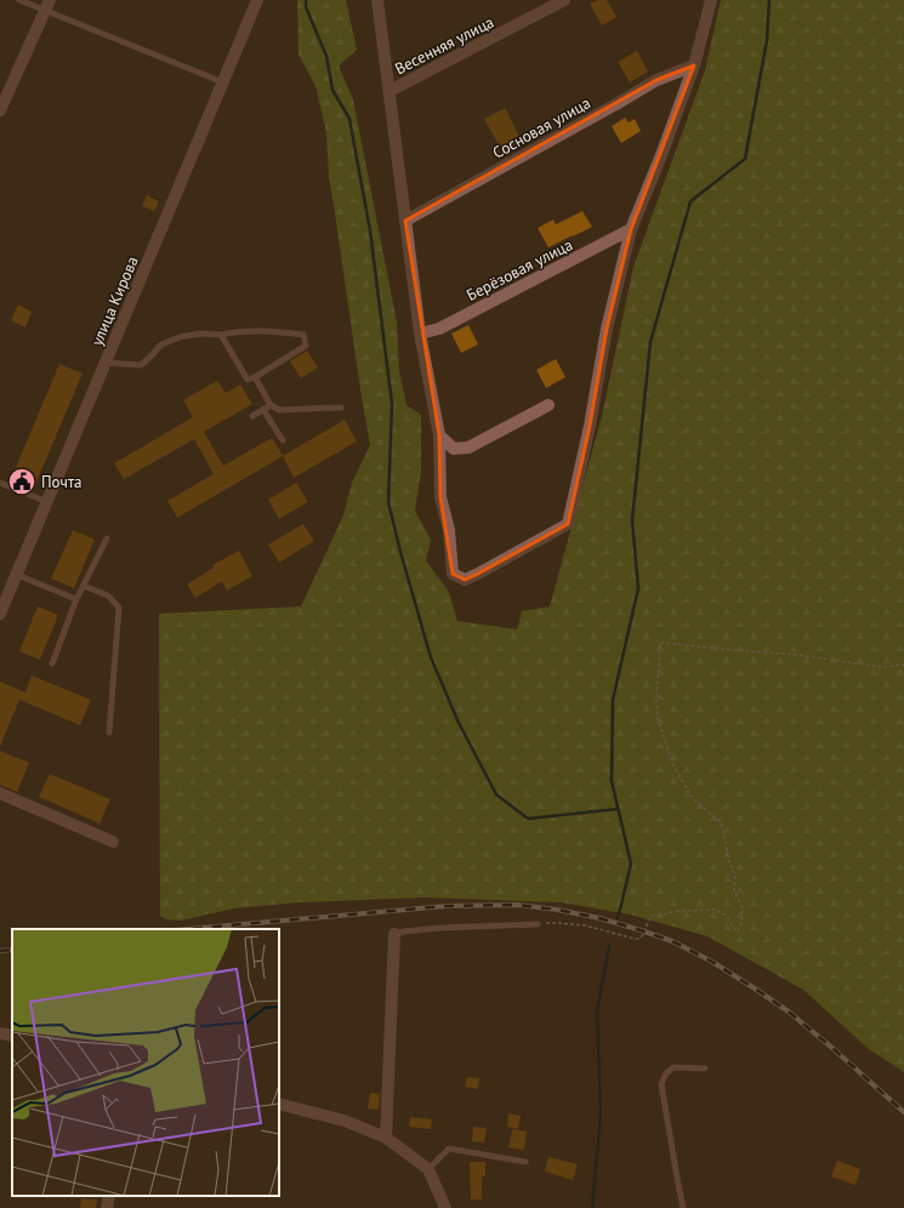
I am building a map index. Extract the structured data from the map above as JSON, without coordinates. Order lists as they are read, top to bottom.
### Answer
{
  "streets": {
    "street": [
      "Весенняя улица",
      "Сосновая улица",
      "Берёзовая улица",
      "улица Кирова"
    ]
  },
  "places": {
    "public building": ["Почта"]
  }
}
